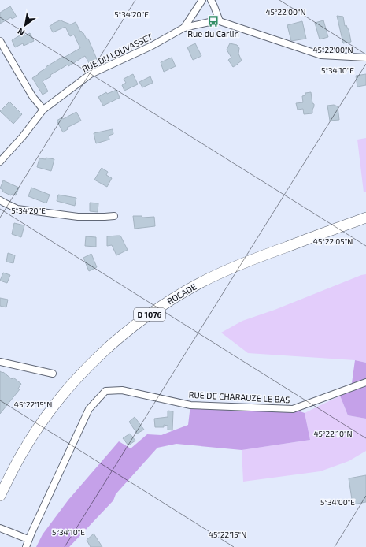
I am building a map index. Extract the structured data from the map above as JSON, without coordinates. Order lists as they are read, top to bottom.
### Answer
{
  "streets": {
    "main road": ["ROCADE", "D 1076"],
    "street": ["RUE DU LOUVASSET", "RUE DE CHARAUZE LE BAS"]
  },
  "places": {
    "bus stop": ["Rue du Carlin"]
  },
  "north": "bottom left",
  "coordinates": [
    "45°22'00\"N",
    "5°34'20\"E",
    "5°34'10\"E",
    "45°22'05\"N",
    "45°22'15\"N",
    "45°22'10\"N",
    "5°34'00\"E"
  ]
}
